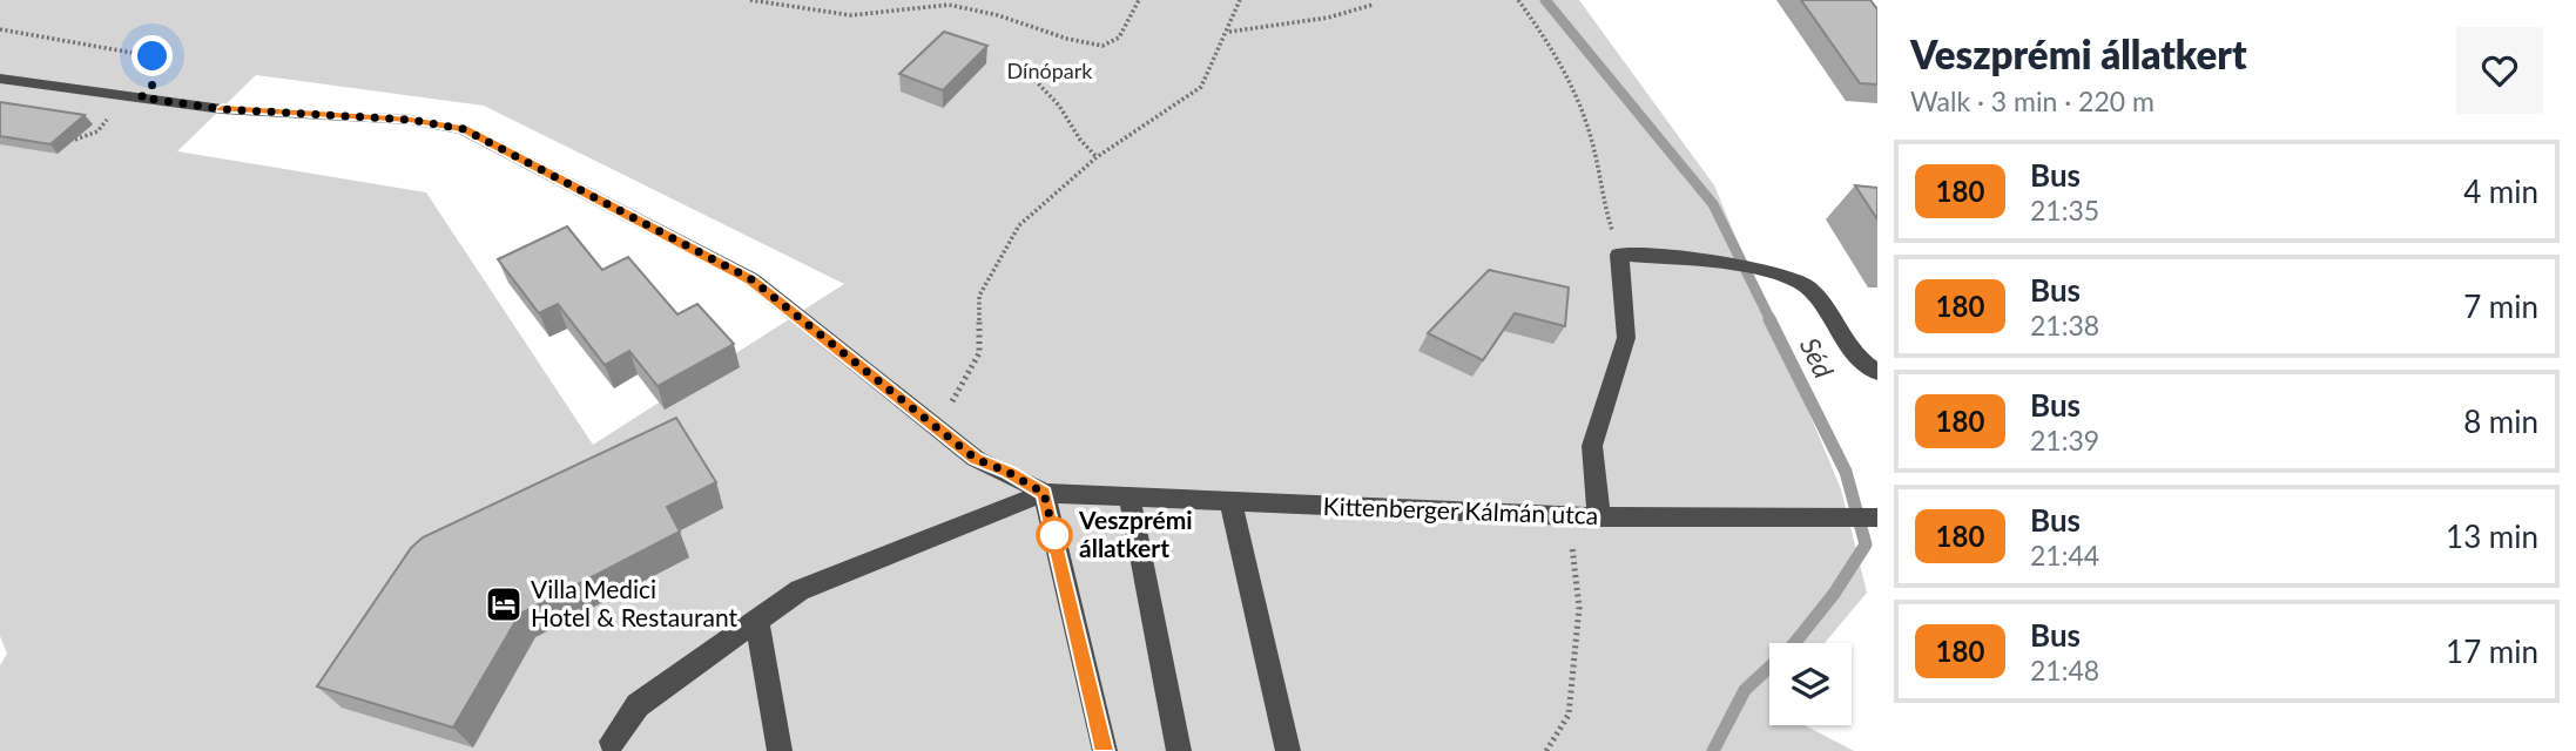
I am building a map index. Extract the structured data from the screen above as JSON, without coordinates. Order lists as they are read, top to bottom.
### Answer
{
  "streets": {
    "street": ["Kittenberger Kálmán utca"]
  },
  "water": ["Séd"],
  "parks": ["Dínópark"],
  "places": {
    "other": ["Veszprémi állatkert"],
    "hotel": ["Villa Medici Hotel & Restaurant"]
  },
  "lines": ["bus line 180"],
  "page": {
    "heading": ["Veszprémi állatkert", "Walk · 3 min · 220 m"],
    "list": [
      {
        "mark": "180",
        "name": "Bus",
        "note": "21:35",
        "value": "4 min"
      },
      {
        "mark": "180",
        "name": "Bus",
        "note": "21:38",
        "value": "7 min"
      },
      {
        "mark": "180",
        "name": "Bus",
        "note": "21:39",
        "value": "8 min"
      },
      {
        "mark": "180",
        "name": "Bus",
        "note": "21:44",
        "value": "13 min"
      },
      {
        "mark": "180",
        "name": "Bus",
        "note": "21:48",
        "value": "17 min"
      }
    ]
  }
}
